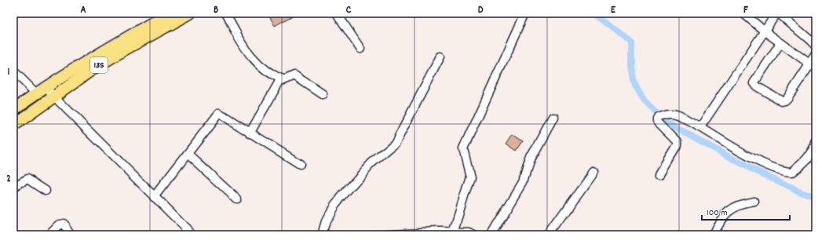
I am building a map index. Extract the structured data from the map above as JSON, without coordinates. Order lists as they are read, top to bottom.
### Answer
{
  "streets": {
    "highway": ["13S"]
  },
  "scale_bar": "100 m",
  "grid": {
    "columns": [
      "A",
      "B",
      "C",
      "D",
      "E",
      "F"
    ],
    "rows": ["1", "2"]
  }
}
